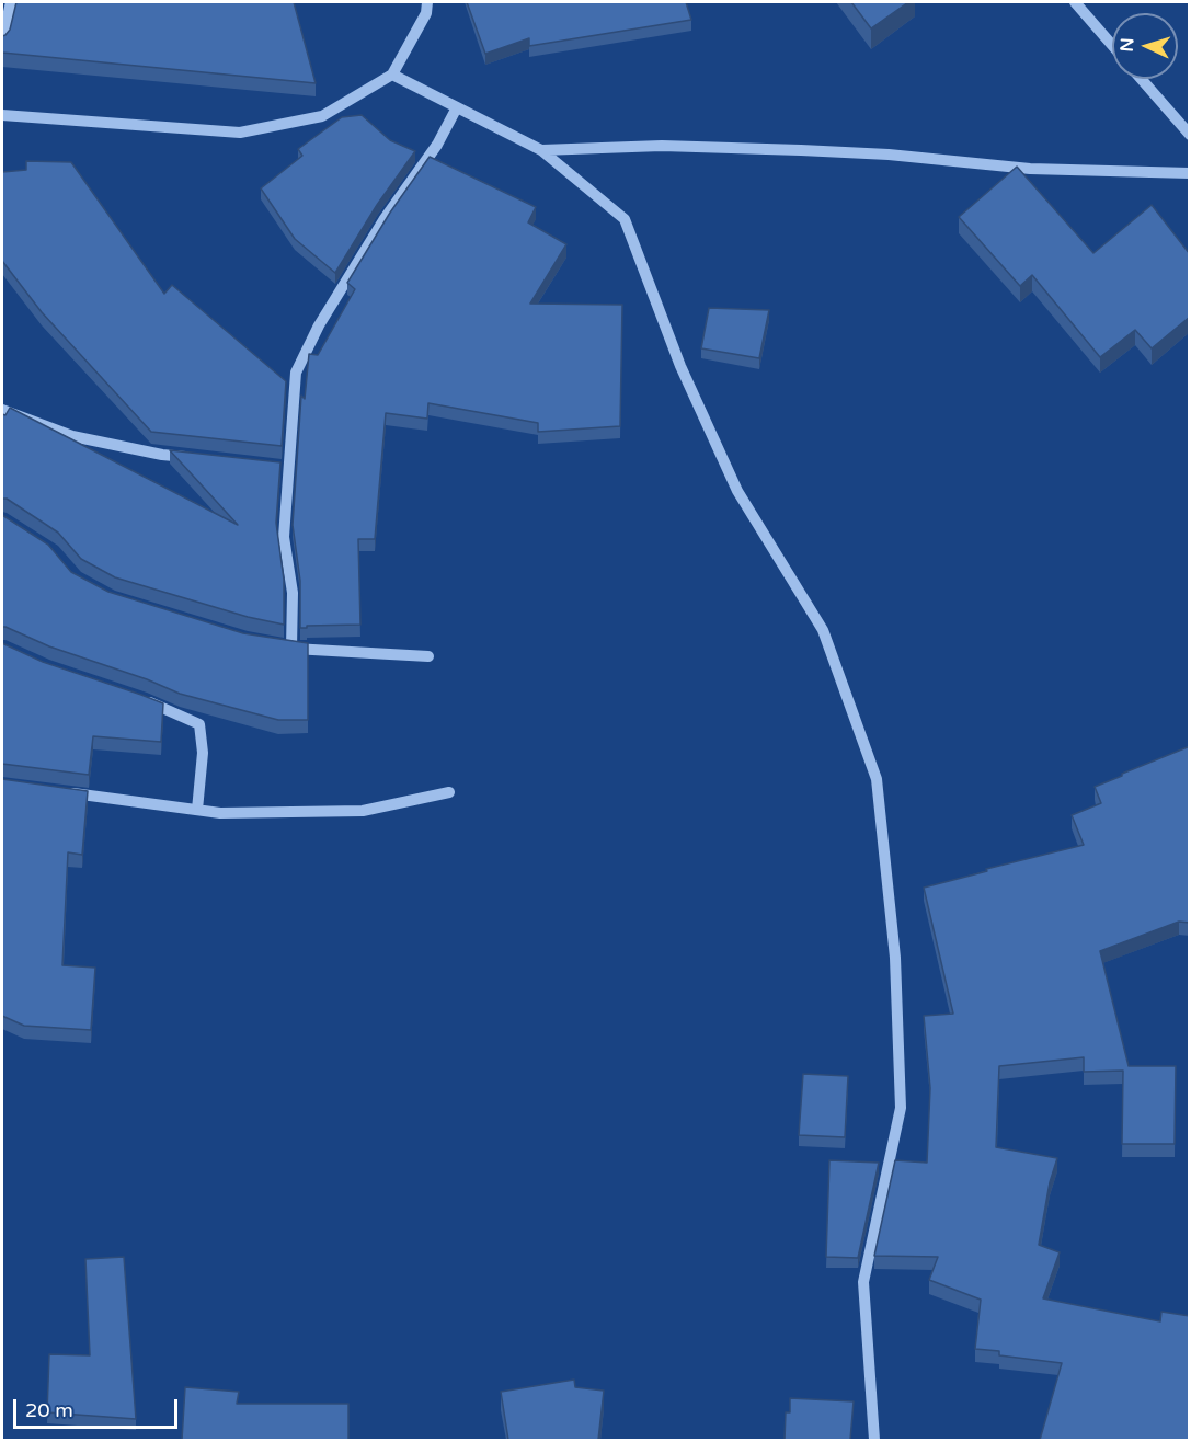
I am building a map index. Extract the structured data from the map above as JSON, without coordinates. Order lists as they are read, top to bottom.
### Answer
{
  "scale_bar": "20 m",
  "north": "left"
}
